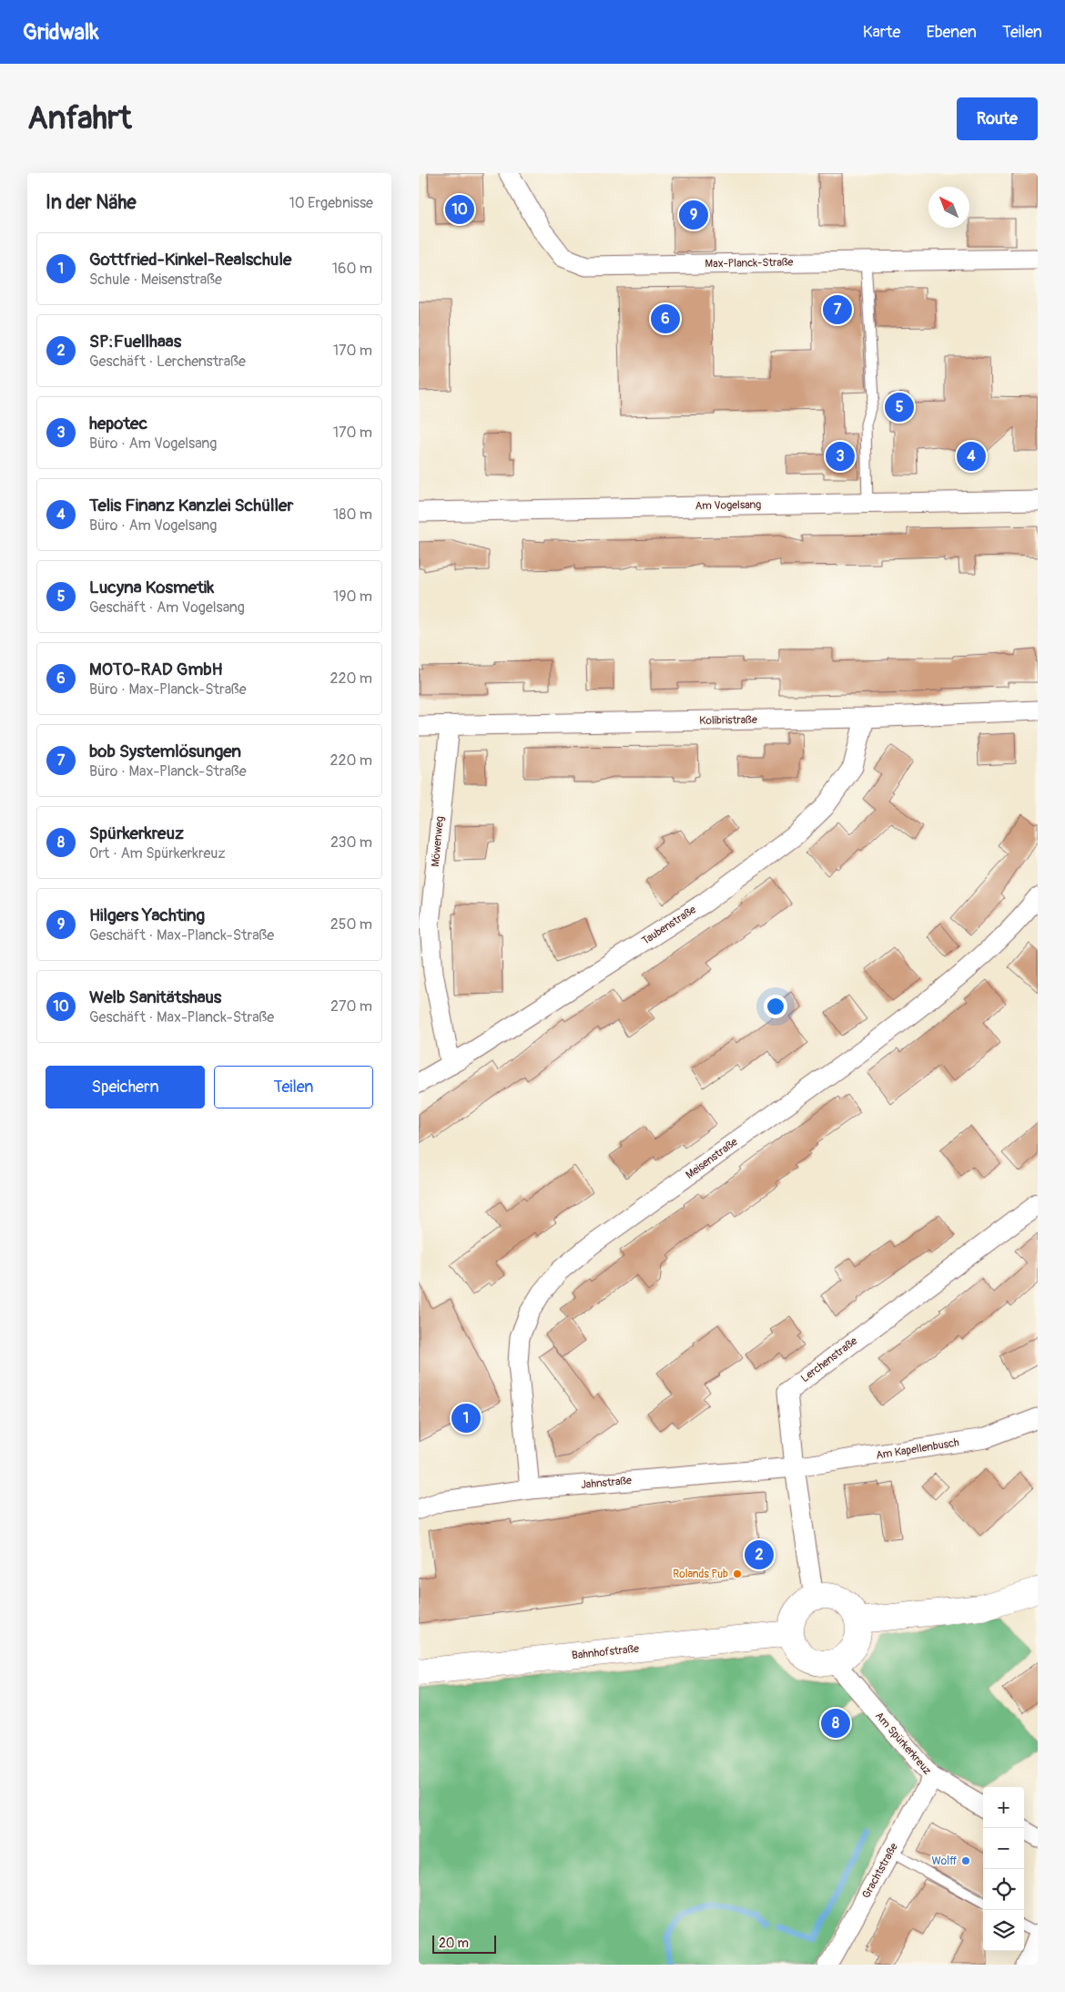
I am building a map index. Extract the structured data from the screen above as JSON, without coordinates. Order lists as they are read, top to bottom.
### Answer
{
  "streets": {
    "street": [
      "Max-Planck-Straße",
      "Am Vogelsang",
      "Kolibristraße",
      "Möwenweg",
      "Taubenstraße",
      "Meisenstraße",
      "Lerchenstraße",
      "Am Kapellenbusch",
      "Jahnstraße",
      "Bahnhofstraße",
      "Am Spürkerkreuz",
      "Grachtstraße"
    ]
  },
  "crossings": [
    ["Kolibristraße", "Möwenweg"],
    ["Kolibristraße", "Taubenstraße"],
    ["Möwenweg", "Taubenstraße"],
    ["Meisenstraße", "Jahnstraße"],
    ["Lerchenstraße", "Am Kapellenbusch"],
    ["Lerchenstraße", "Jahnstraße"],
    ["Lerchenstraße", "Bahnhofstraße"],
    ["Lerchenstraße", "Am Spürkerkreuz"],
    ["Am Kapellenbusch", "Jahnstraße"],
    ["Bahnhofstraße", "Am Spürkerkreuz"],
    ["Am Spürkerkreuz", "Grachtstraße"]
  ],
  "places": ["Rolands Pub", "Wolff"],
  "scale_bar": "20 m",
  "north": "top left",
  "page": {
    "header": "Gridwalk",
    "nav": ["Karte", "Ebenen", "Teilen"],
    "buttons": [
      "Route",
      ["Speichern", "Teilen"]
    ],
    "title": "Anfahrt",
    "heading": ["In der Nähe", "10 Ergebnisse"],
    "pins": [
      "10",
      "9",
      "7",
      "6",
      "5",
      "3",
      "4",
      "1",
      "2",
      "8"
    ],
    "list": [
      {
        "mark": "1",
        "name": "Gottfried-Kinkel-Realschule",
        "note": "Schule · Meisenstraße",
        "value": "160 m"
      },
      {
        "mark": "2",
        "name": "SP:Fuellhaas",
        "note": "Geschäft · Lerchenstraße",
        "value": "170 m"
      },
      {
        "mark": "3",
        "name": "hepotec",
        "note": "Büro · Am Vogelsang",
        "value": "170 m"
      },
      {
        "mark": "4",
        "name": "Telis Finanz Kanzlei Schüller",
        "note": "Büro · Am Vogelsang",
        "value": "180 m"
      },
      {
        "mark": "5",
        "name": "Lucyna Kosmetik",
        "note": "Geschäft · Am Vogelsang",
        "value": "190 m"
      },
      {
        "mark": "6",
        "name": "MOTO-RAD GmbH",
        "note": "Büro · Max-Planck-Straße",
        "value": "220 m"
      },
      {
        "mark": "7",
        "name": "bob Systemlösungen",
        "note": "Büro · Max-Planck-Straße",
        "value": "220 m"
      },
      {
        "mark": "8",
        "name": "Spürkerkreuz",
        "note": "Ort · Am Spürkerkreuz",
        "value": "230 m"
      },
      {
        "mark": "9",
        "name": "Hilgers Yachting",
        "note": "Geschäft · Max-Planck-Straße",
        "value": "250 m"
      },
      {
        "mark": "10",
        "name": "Welb Sanitätshaus",
        "note": "Geschäft · Max-Planck-Straße",
        "value": "270 m"
      }
    ],
    "map_buttons": ["+", "−"],
    "scale": "20 m"
  }
}
